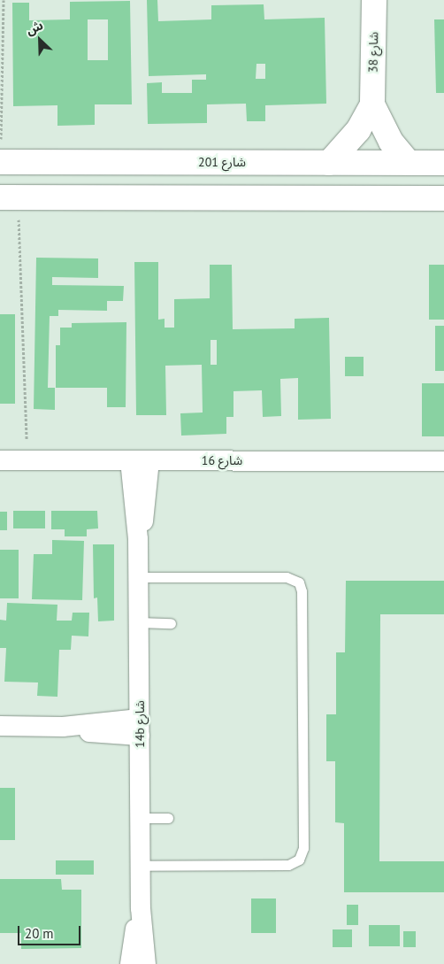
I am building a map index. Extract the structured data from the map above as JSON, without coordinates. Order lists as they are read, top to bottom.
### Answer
{
  "streets": {
    "street": [
      "شارع 38",
      "شارع 201",
      "شارع 16",
      "14b شارع"
    ]
  },
  "crossings": [
    ["شارع 38", "شارع 201"],
    ["شارع 16", "14b شارع"]
  ],
  "scale_bar": "20 m",
  "north": "top left"
}
